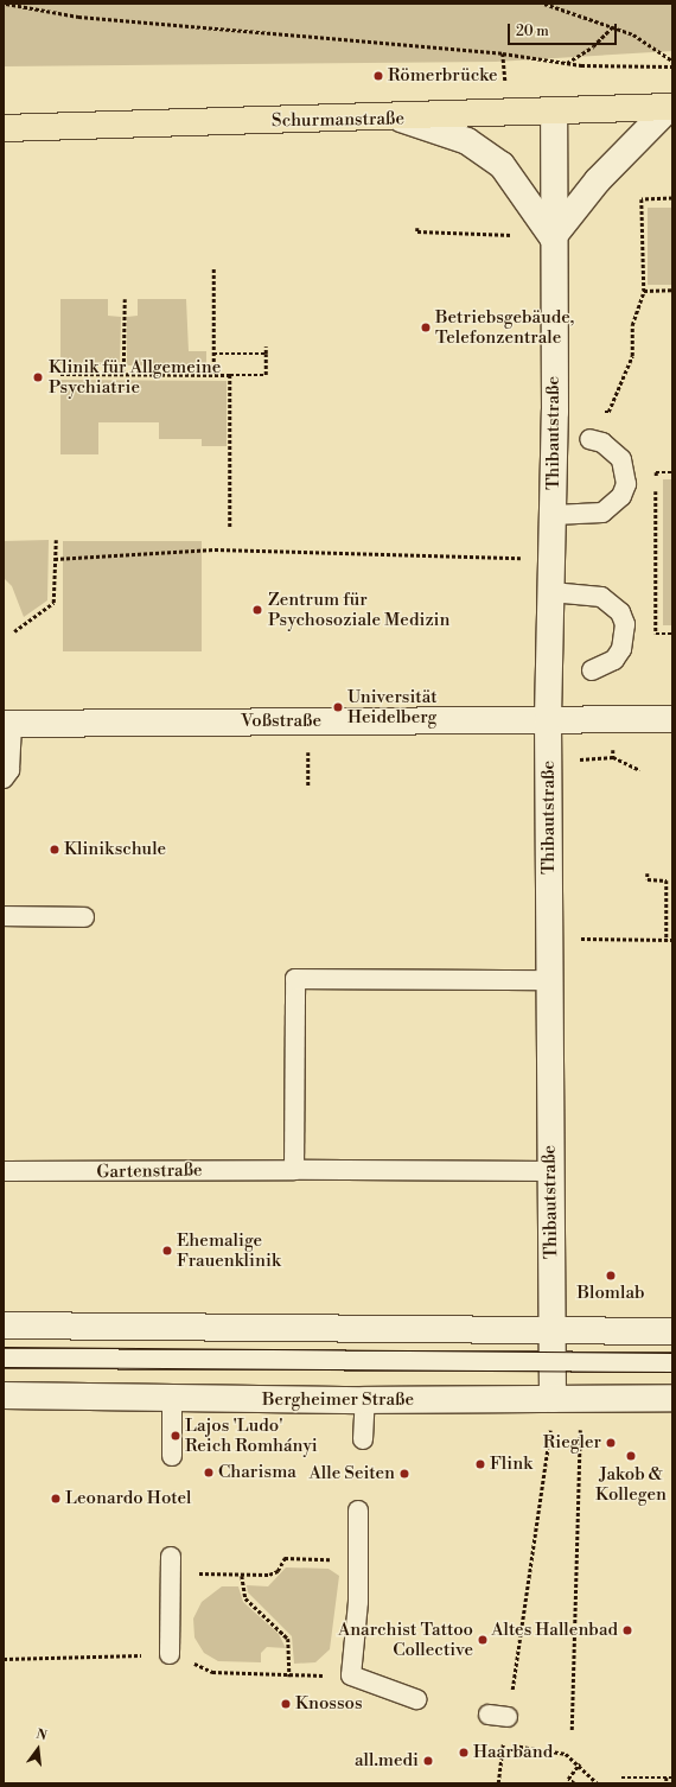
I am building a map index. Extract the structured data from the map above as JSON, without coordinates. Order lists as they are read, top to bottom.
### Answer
{
  "streets": {
    "main road": ["Schurmanstraße"],
    "street": ["Thibautstraße", "Voßstraße", "Bergheimer Straße"],
    "lane": ["Gartenstraße"]
  },
  "crossings": [
    ["Schurmanstraße", "Thibautstraße"],
    ["Thibautstraße", "Voßstraße"],
    ["Thibautstraße", "Gartenstraße"],
    ["Thibautstraße", "Bergheimer Straße"]
  ],
  "places": [
    "Römerbrücke",
    "Betriebsgebäude, Telefonzentrale",
    "Klinik für Allgemeine Psychiatrie",
    "Zentrum für Psychosoziale Medizin",
    "Universität Heidelberg",
    "Klinikschule",
    "Ehemalige Frauenklinik",
    "Blomlab",
    "Lajos 'Ludo' Reich Romhányi",
    "Riegler",
    "Jakob & Kollegen",
    "Flink",
    "Charisma",
    "Alle Seiten",
    "Leonardo Hotel",
    "Altes Hallenbad",
    "Anarchist Tattoo Collective",
    "Knossos",
    "Haarband",
    "all.medi"
  ],
  "scale_bar": "20 m",
  "north": "top"
}
